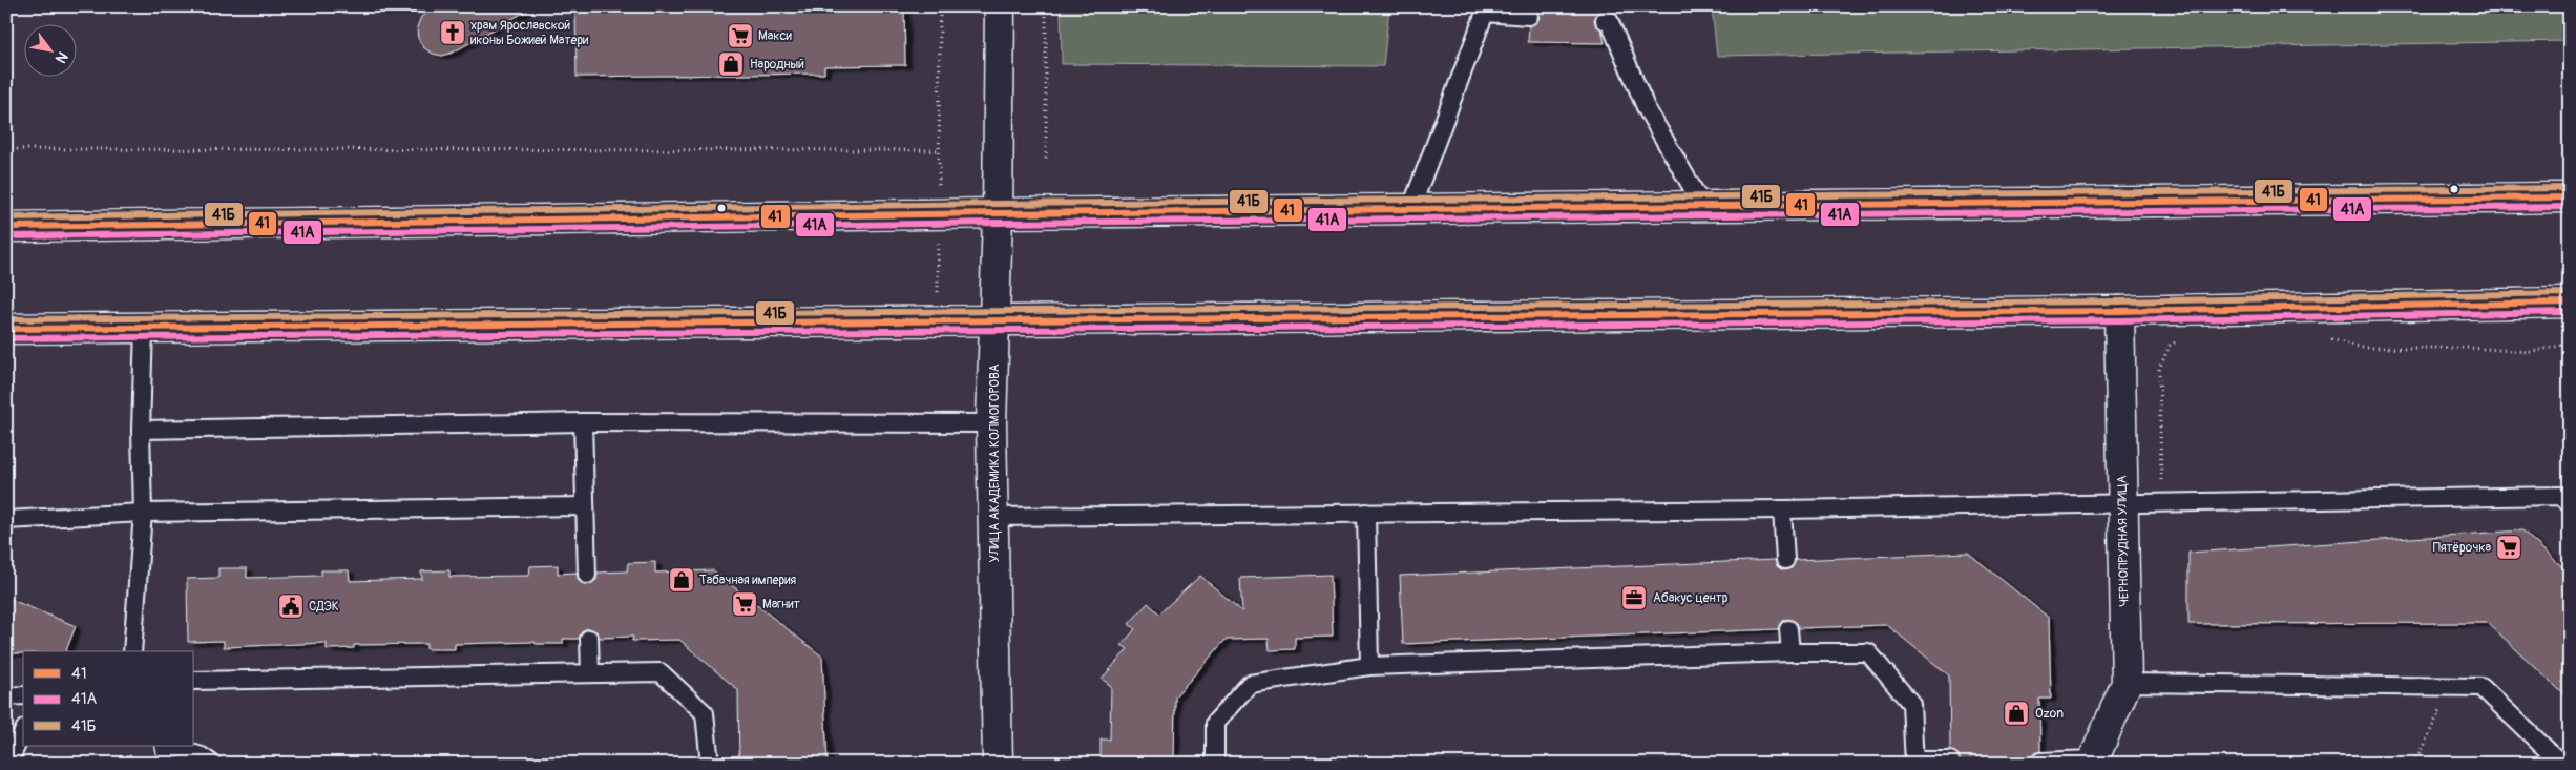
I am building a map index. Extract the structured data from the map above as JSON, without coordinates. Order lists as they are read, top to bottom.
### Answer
{
  "streets": {
    "main road": ["УЛИЦА АКАДЕМИКА КОЛМОГОРОВА", "ЧЕРНОПРУДНАЯ УЛИЦА"]
  },
  "places": {
    "church": ["храм Ярославской иконы Божией Матери"],
    "supermarket": ["Макси", "Пятёрочка", "Магнит"],
    "shop": ["Народный", "Табачная империя", "Ozon"],
    "office": ["Абакус центр"],
    "public building": ["СДЭК"]
  },
  "lines": ["transit line 41Б", "transit line 41", "transit line 41А"],
  "legend": ["41", "41А", "41Б"],
  "north": "bottom right"
}
